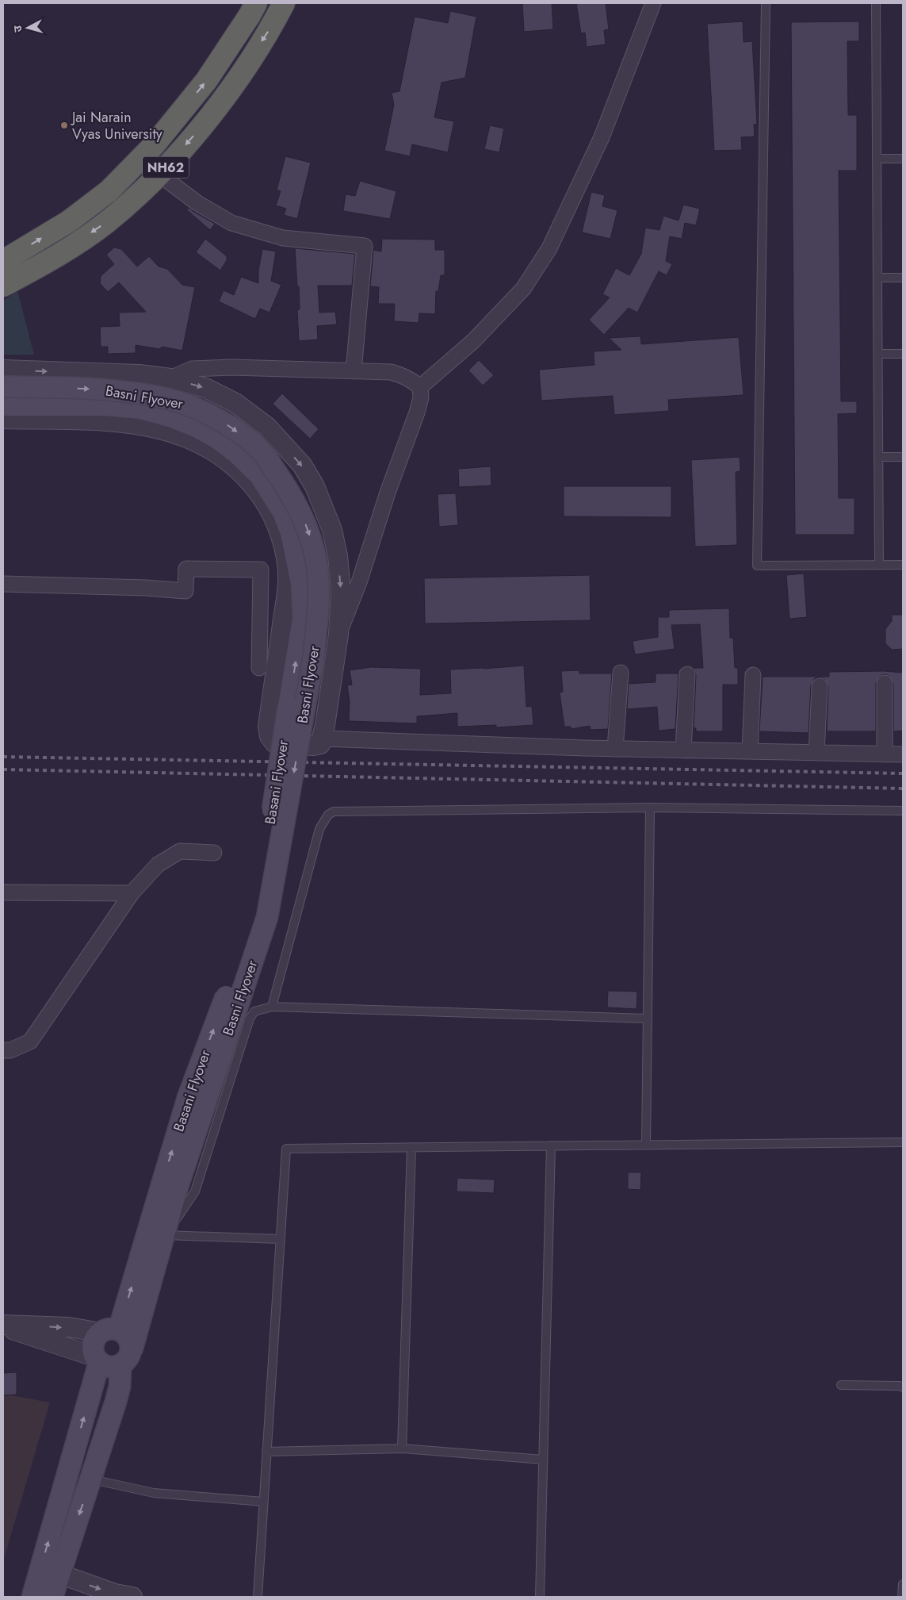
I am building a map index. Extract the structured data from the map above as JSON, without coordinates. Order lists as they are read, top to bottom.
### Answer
{
  "streets": {
    "highway": ["NH62"],
    "main road": ["Basni Flyover", "Basani Flyover"]
  },
  "crossings": [
    ["Basni Flyover", "Basani Flyover"]
  ],
  "places": ["Jai Narain Vyas University"],
  "north": "left"
}
